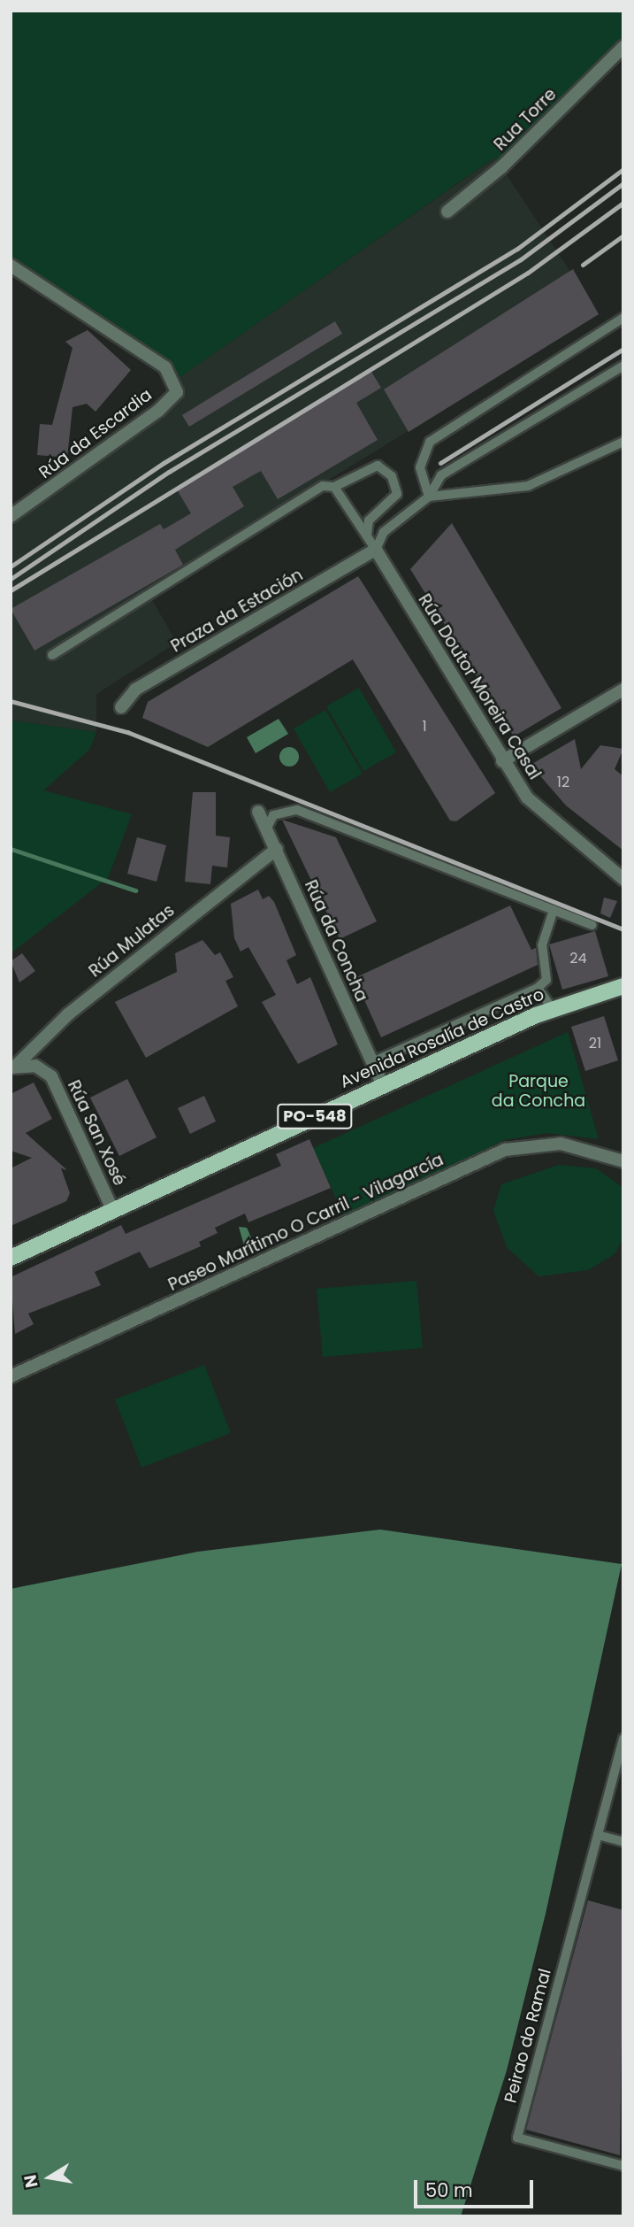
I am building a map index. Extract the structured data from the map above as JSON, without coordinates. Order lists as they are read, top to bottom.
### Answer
{
  "streets": {
    "main road": ["Avenida Rosalía de Castro", "PO-548"],
    "street": [
      "Rua Torre",
      "Rúa da Escardia",
      "Praza da Estación",
      "Rúa Doutor Moreira Casal",
      "Rúa Mulatas",
      "Rúa da Concha",
      "Rúa San Xosé",
      "Paseo Marítimo O Carril - Vilagarcía"
    ],
    "lane": ["Peirao do Ramal"]
  },
  "crossings": [
    ["Praza da Estación", "Rúa Doutor Moreira Casal"],
    ["Rúa Mulatas", "Rúa da Concha"],
    ["Rúa Mulatas", "Rúa San Xosé"],
    ["Rúa da Concha", "Avenida Rosalía de Castro"],
    ["Avenida Rosalía de Castro", "Rúa San Xosé"]
  ],
  "parks": ["Parque da Concha"],
  "house_numbers": [
    "1",
    "12",
    "24",
    "21"
  ],
  "scale_bar": "50 m",
  "north": "left"
}
